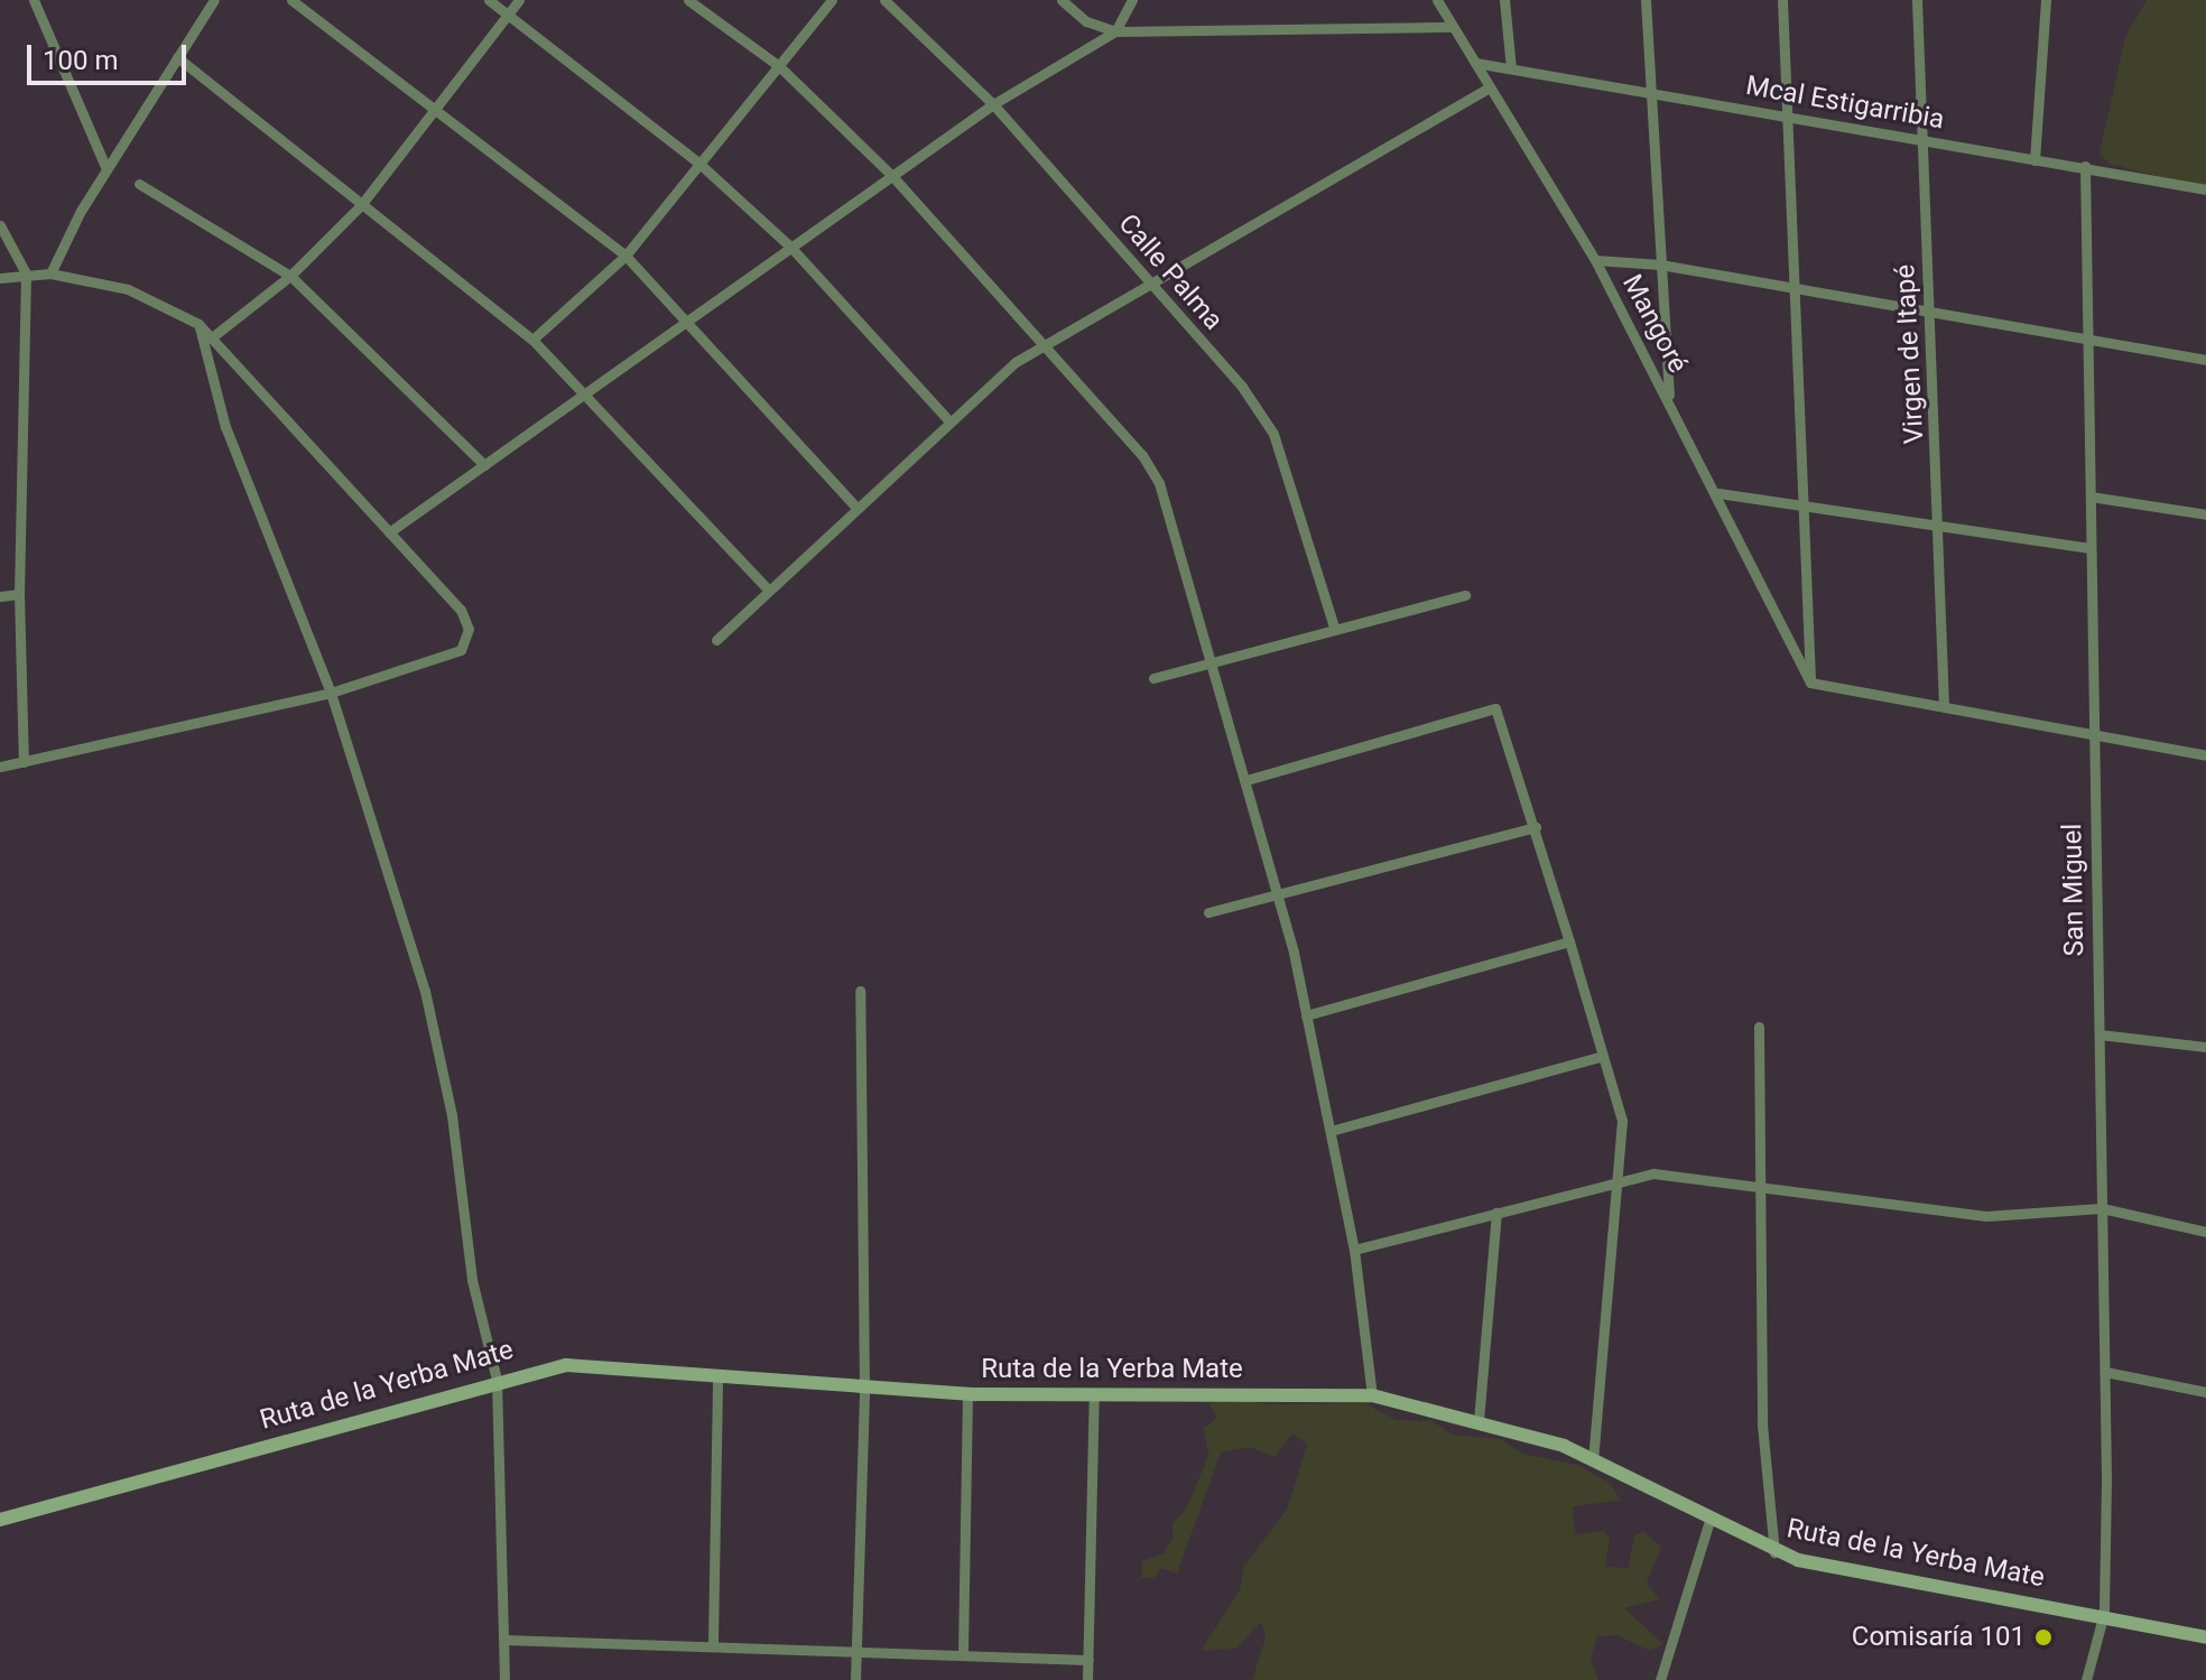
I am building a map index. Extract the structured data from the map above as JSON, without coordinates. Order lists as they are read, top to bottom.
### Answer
{
  "streets": {
    "main road": ["Ruta de la Yerba Mate"],
    "street": [
      "Mcal Estigarribia",
      "Calle Palma",
      "Mangoré",
      "Virgen de Itapé",
      "San Miguel"
    ]
  },
  "crossings": [
    ["Mcal Estigarribia", "Mangoré"],
    ["Mcal Estigarribia", "Virgen de Itapé"],
    ["Mcal Estigarribia", "San Miguel"],
    ["San Miguel", "Ruta de la Yerba Mate"]
  ],
  "places": ["Comisaría 101"],
  "scale_bar": "100 m"
}
